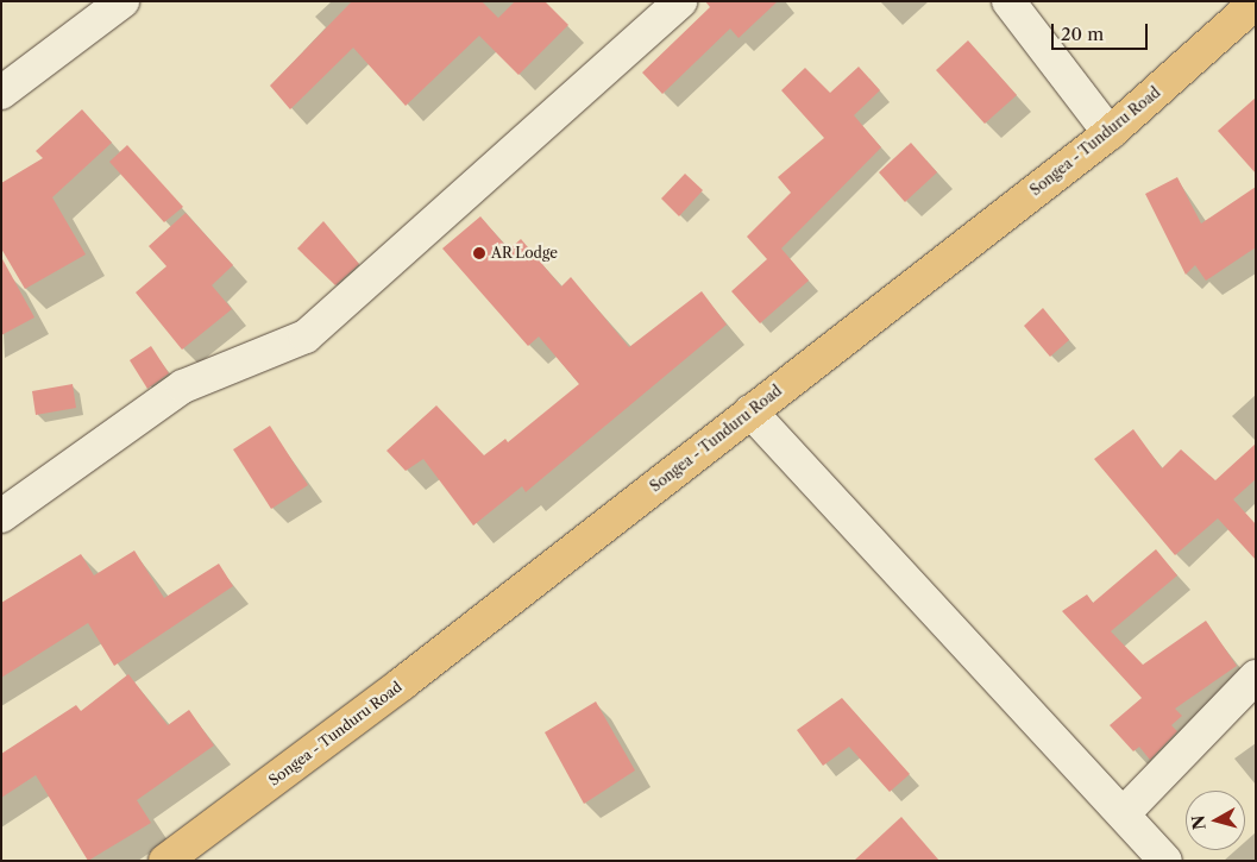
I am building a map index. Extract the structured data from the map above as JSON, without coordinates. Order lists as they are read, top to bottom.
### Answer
{
  "streets": {
    "highway": ["Songea - Tunduru Road"]
  },
  "places": ["AR Lodge"],
  "scale_bar": "20 m",
  "north": "left"
}
